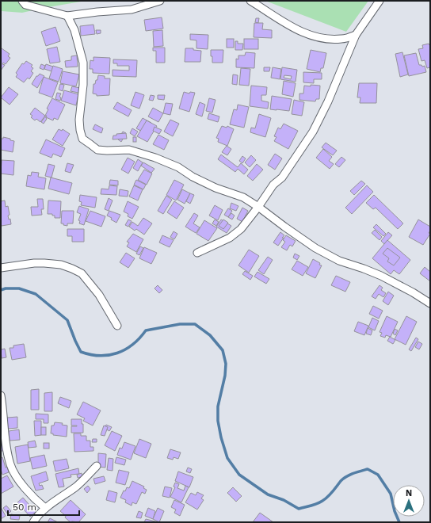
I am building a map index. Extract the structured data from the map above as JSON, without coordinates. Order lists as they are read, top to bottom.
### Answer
{
  "scale_bar": "50 m",
  "north": "top"
}
